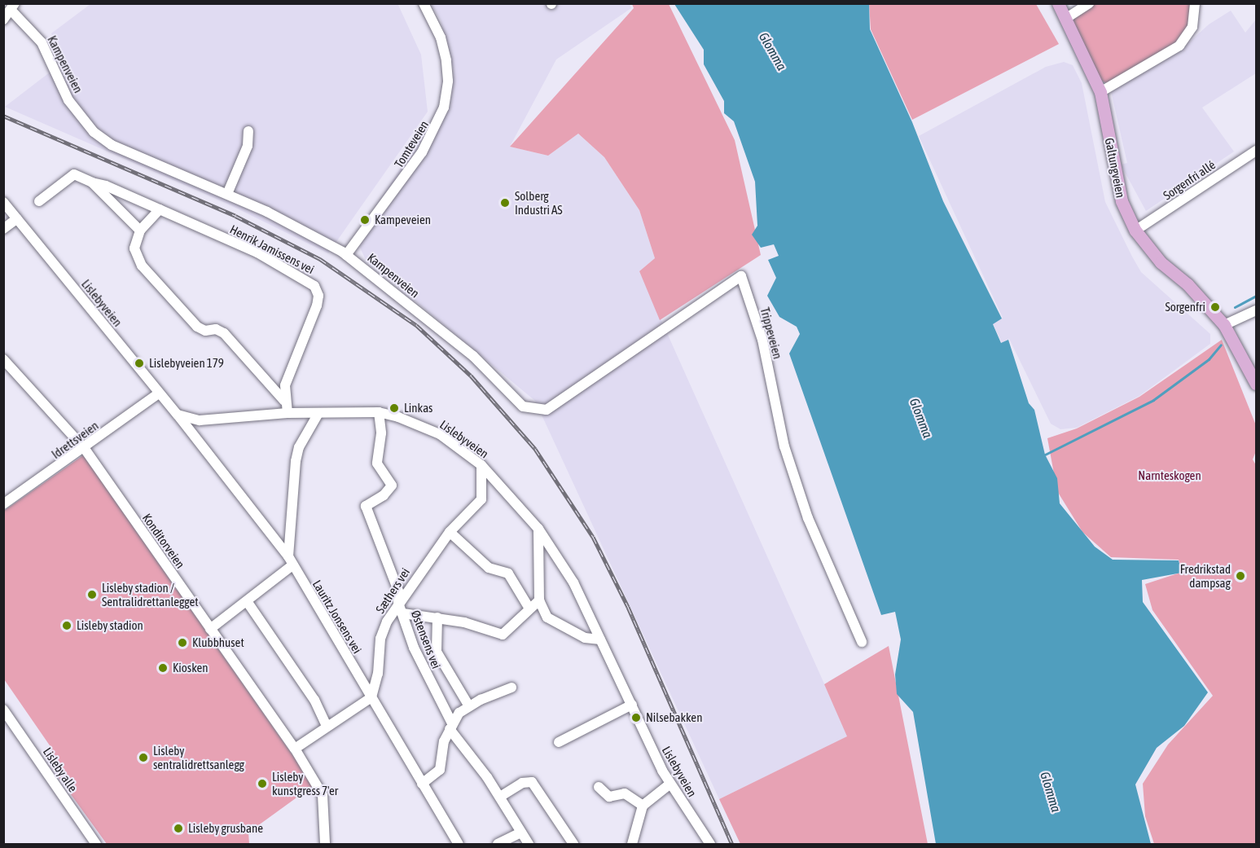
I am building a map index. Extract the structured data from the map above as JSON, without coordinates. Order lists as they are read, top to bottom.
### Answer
{
  "streets": {
    "main road": ["Galtungveien"],
    "street": [
      "Kampenveien",
      "Tomteveien",
      "Sorgenfri allé",
      "Henrik Jamissens vei",
      "Lislebyveien",
      "Trippeveien",
      "Idrettsveien",
      "Konditorveien",
      "Sæthers vei",
      "Lauritz Jonsens vei",
      "Østensens vei",
      "Lisleby alle"
    ]
  },
  "crossings": [
    ["Kampenveien", "Tomteveien"],
    ["Kampenveien", "Trippeveien"],
    ["Galtungveien", "Sorgenfri allé"],
    ["Henrik Jamissens vei", "Lislebyveien"],
    ["Lislebyveien", "Idrettsveien"],
    ["Lislebyveien", "Sæthers vei"],
    ["Lislebyveien", "Lauritz Jonsens vei"],
    ["Lislebyveien", "Østensens vei"],
    ["Idrettsveien", "Konditorveien"],
    ["Sæthers vei", "Lauritz Jonsens vei"],
    ["Sæthers vei", "Østensens vei"]
  ],
  "water": ["Glomma"],
  "parks": ["Narnteskogen"],
  "places": [
    "Solberg Industri AS",
    "Kampeveien",
    "Sorgenfri",
    "Lislebyveien 179",
    "Linkas",
    "Fredrikstad dampsag",
    "Lisleby stadion / Sentralidrettanlegget",
    "Lisleby stadion",
    "Klubbhuset",
    "Kiosken",
    "Nilsebakken",
    "Lisleby sentralidrettsanlegg",
    "Lisleby kunstgress 7'er",
    "Lisleby grusbane"
  ]
}
